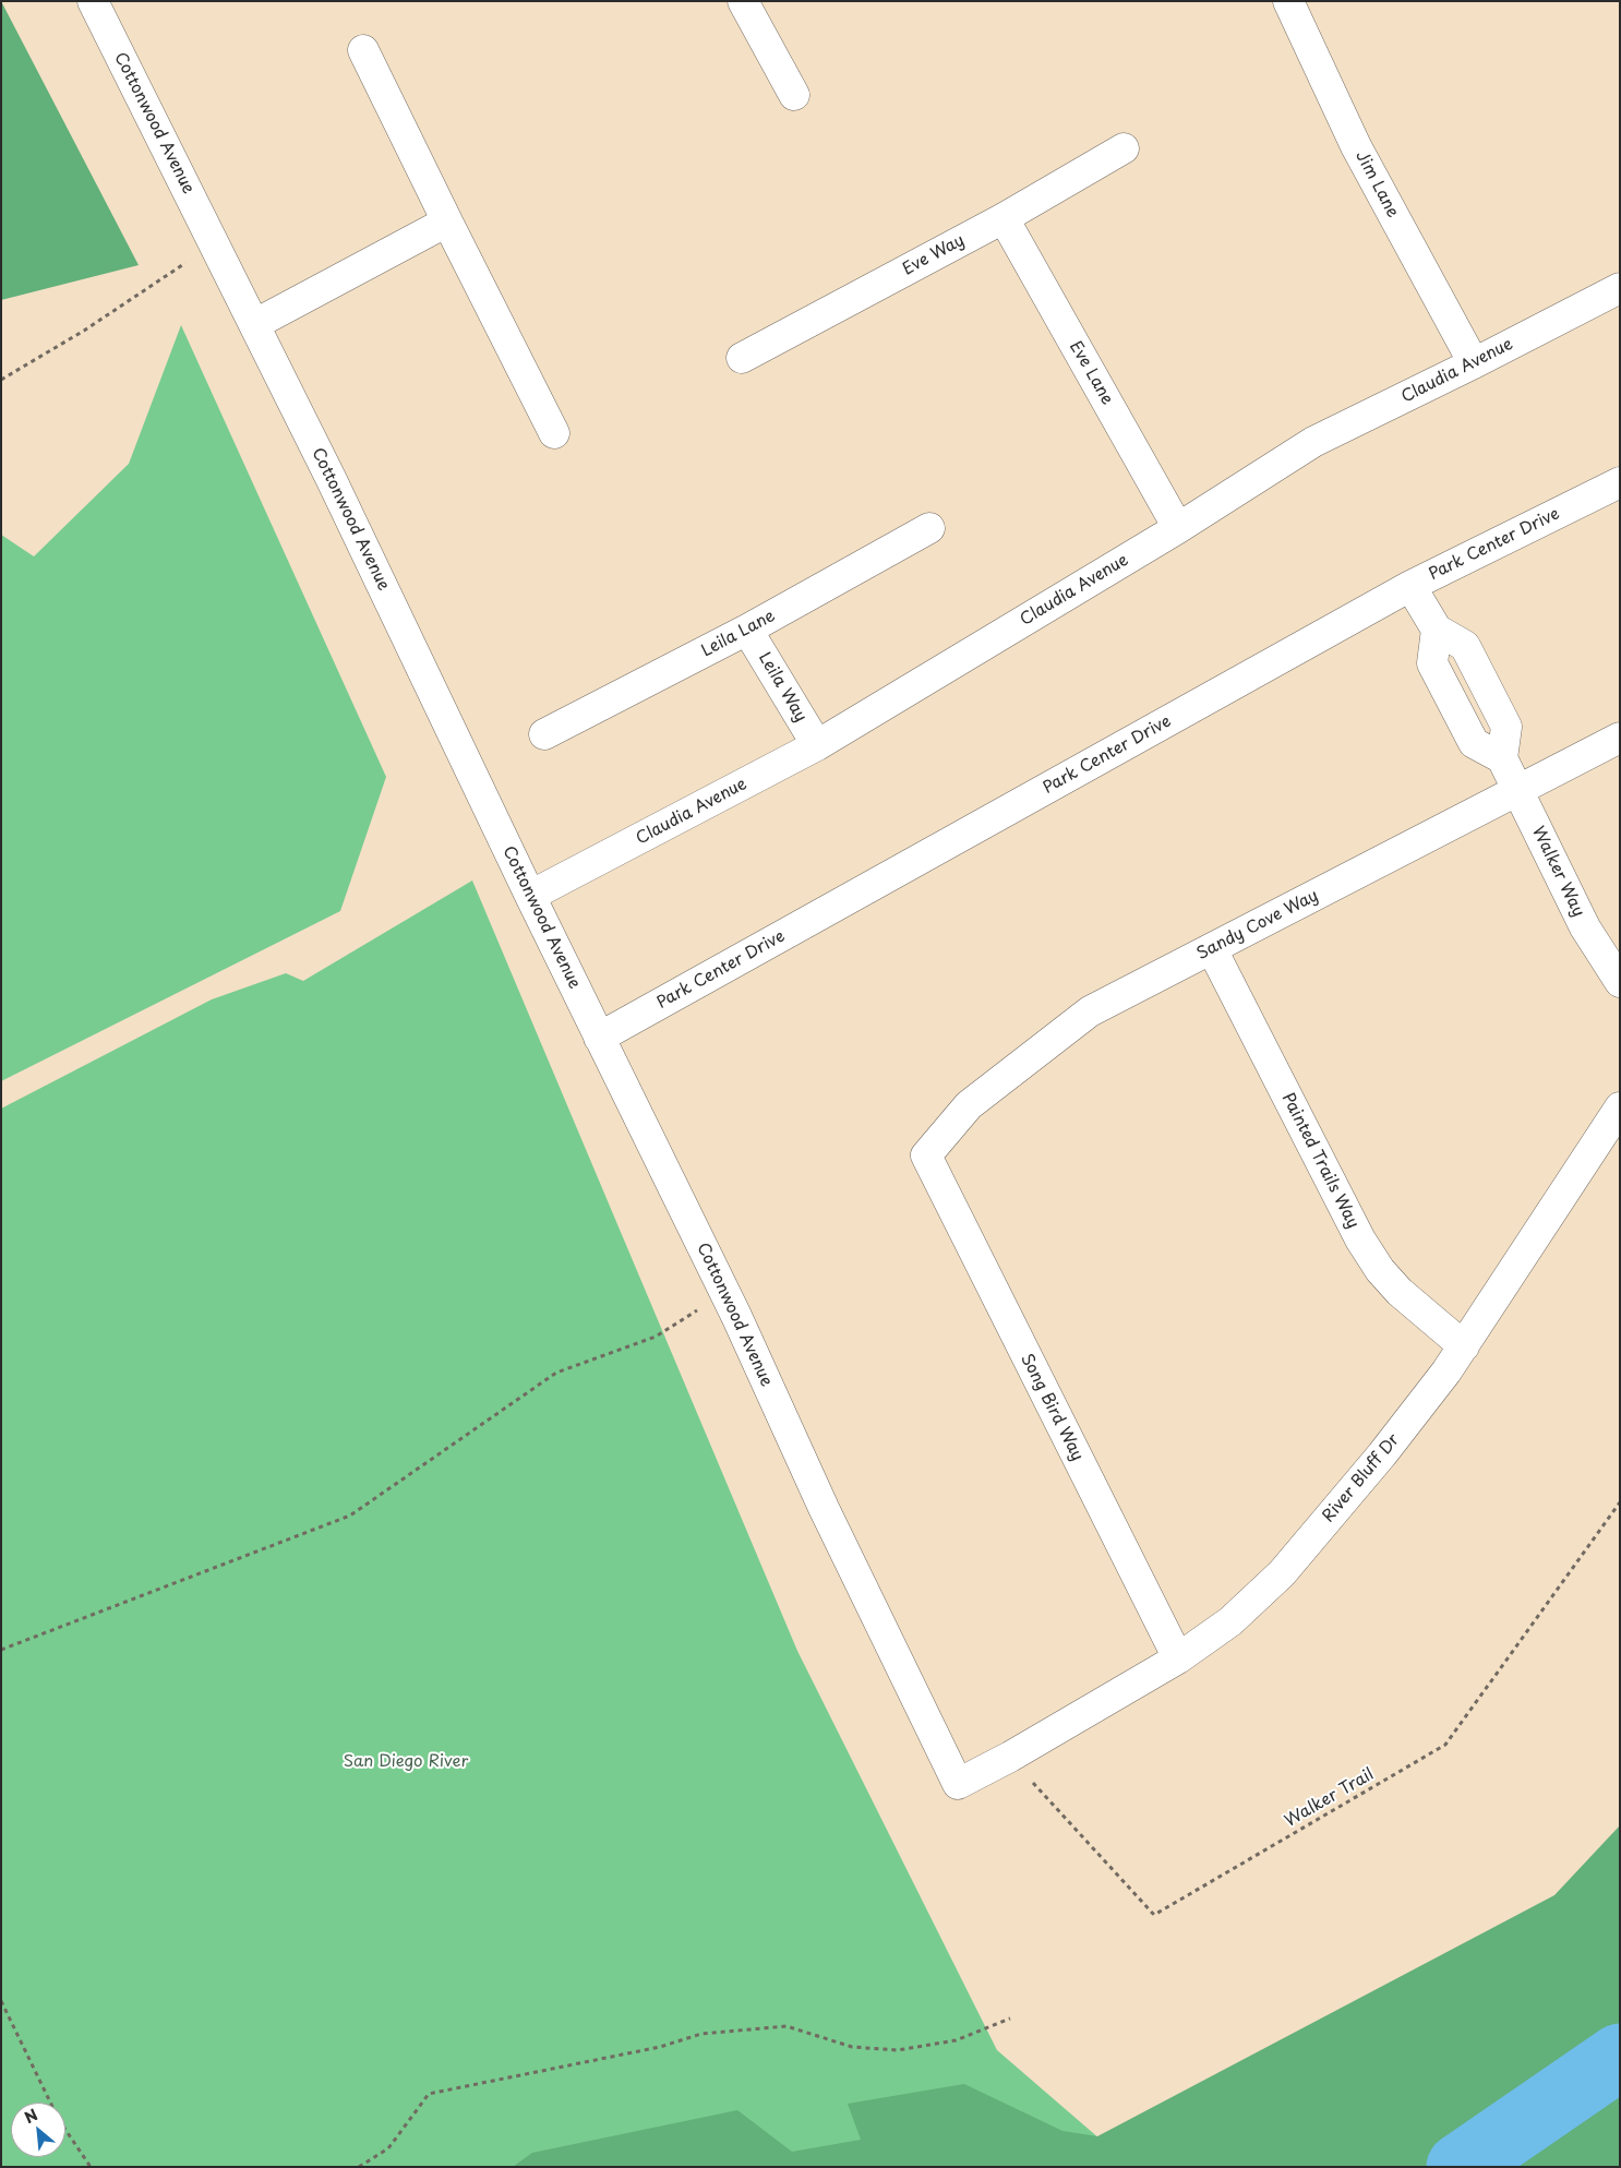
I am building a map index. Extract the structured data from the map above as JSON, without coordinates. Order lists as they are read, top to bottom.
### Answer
{
  "streets": {
    "street": [
      "Cottonwood Avenue",
      "Jim Lane",
      "Eve Way",
      "Claudia Avenue",
      "Eve Lane",
      "Park Center Drive",
      "Leila Lane",
      "Leila Way",
      "Walker Way",
      "Sandy Cove Way",
      "Painted Trails Way",
      "Song Bird Way",
      "River Bluff Dr"
    ],
    "path": ["Walker Trail"]
  },
  "crossings": [
    ["Cottonwood Avenue", "Claudia Avenue"],
    ["Cottonwood Avenue", "Park Center Drive"],
    ["Cottonwood Avenue", "River Bluff Dr"],
    ["Cottonwood Avenue", "Walker Trail"],
    ["Jim Lane", "Claudia Avenue"],
    ["Eve Way", "Eve Lane"],
    ["Claudia Avenue", "Eve Lane"],
    ["Claudia Avenue", "Leila Way"],
    ["Park Center Drive", "Walker Way"],
    ["Leila Lane", "Leila Way"],
    ["Walker Way", "Sandy Cove Way"],
    ["Sandy Cove Way", "Painted Trails Way"],
    ["Sandy Cove Way", "Song Bird Way"],
    ["Painted Trails Way", "River Bluff Dr"],
    ["Song Bird Way", "River Bluff Dr"],
    ["River Bluff Dr", "Walker Trail"]
  ],
  "parks": ["San Diego River"],
  "north": "top left"
}
